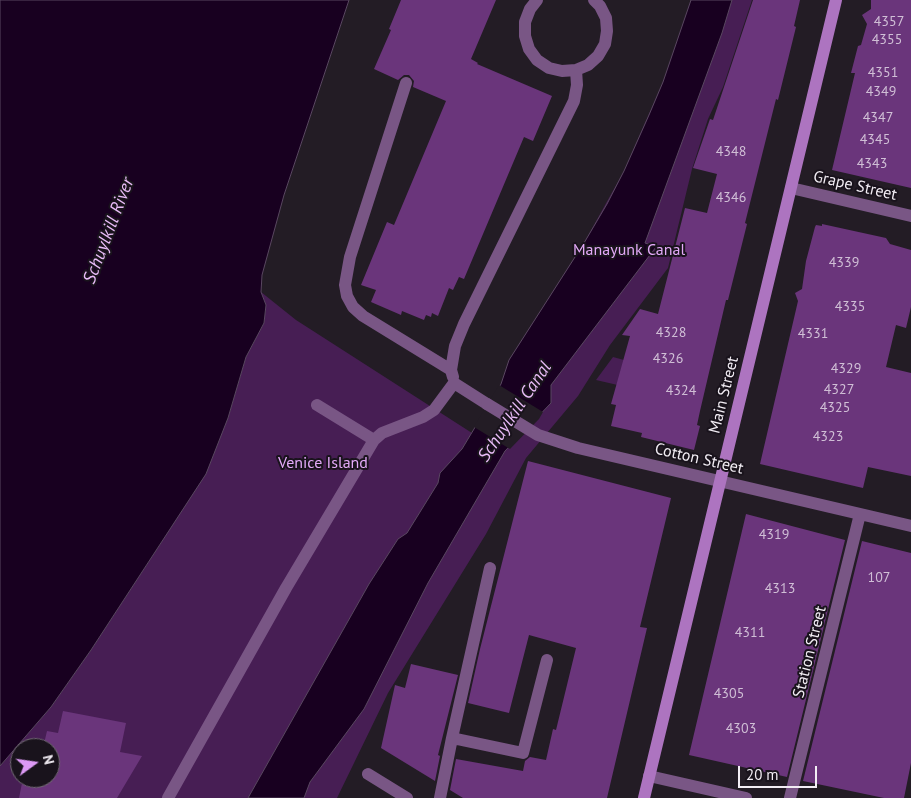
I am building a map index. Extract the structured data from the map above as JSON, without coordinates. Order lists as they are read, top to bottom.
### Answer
{
  "streets": {
    "street": [
      "Grape Street",
      "Main Street",
      "Cotton Street",
      "Station Street"
    ]
  },
  "crossings": [
    ["Grape Street", "Main Street"],
    ["Main Street", "Cotton Street"],
    ["Cotton Street", "Station Street"]
  ],
  "water": ["Schuylkill River", "Schuylkill Canal"],
  "parks": ["Manayunk Canal", "Venice Island"],
  "house_numbers": [
    "4357",
    "4355",
    "4351",
    "4349",
    "4347",
    "4345",
    "4348",
    "4343",
    "4346",
    "4339",
    "4335",
    "4328",
    "4331",
    "4326",
    "4329",
    "4327",
    "4324",
    "4325",
    "4323",
    "4319",
    "107",
    "4313",
    "4311",
    "4305",
    "4303"
  ],
  "scale_bar": "20 m",
  "north": "right"
}
